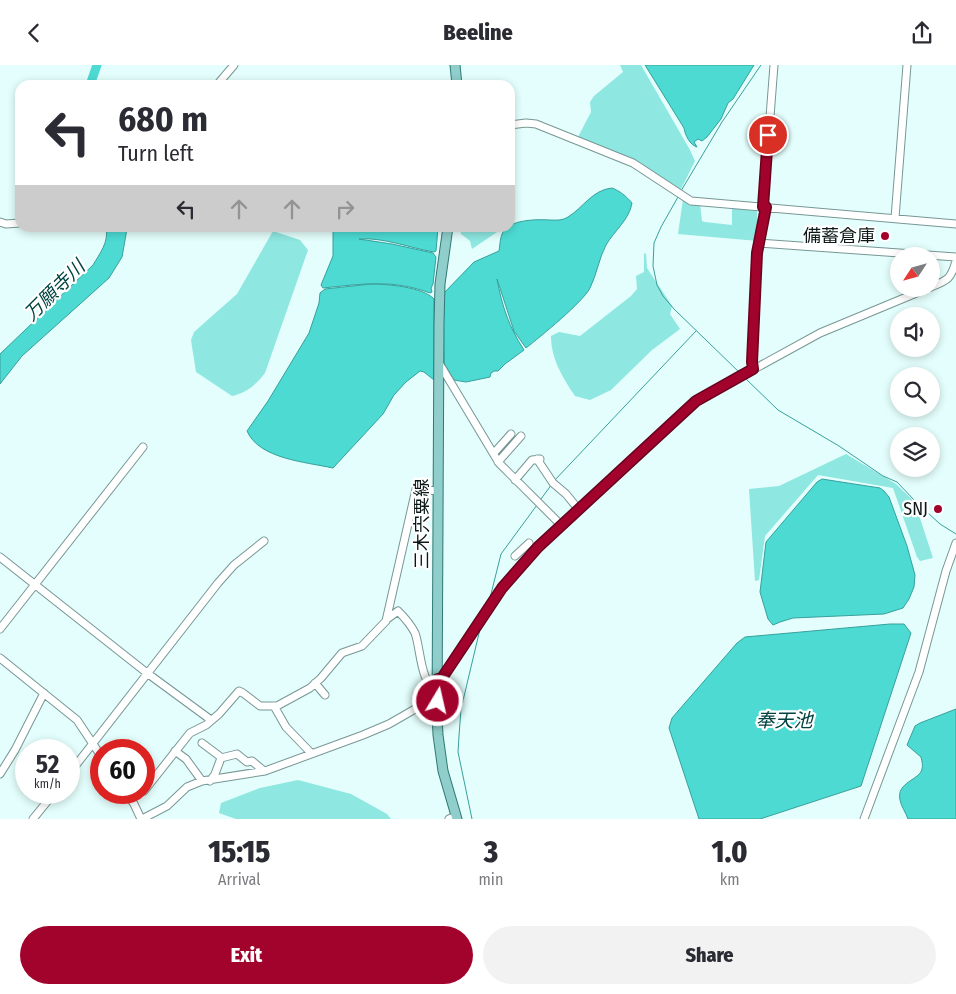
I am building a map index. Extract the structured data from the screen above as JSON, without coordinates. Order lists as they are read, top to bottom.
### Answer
{
  "streets": {
    "main road": ["三木宍粟線"]
  },
  "water": ["万願寺川", "奉天池"],
  "places": ["備蓄倉庫", "SNJ"],
  "north": "bottom left",
  "page": {
    "header": "Beeline",
    "turn": ["680 m", "Turn left"],
    "speed": "52 km/h",
    "limit": "60",
    "eta": [
      "15:15",
      "Arrival",
      "3",
      "min",
      "1.0",
      "km"
    ],
    "buttons": ["Exit", "Share"]
  }
}
